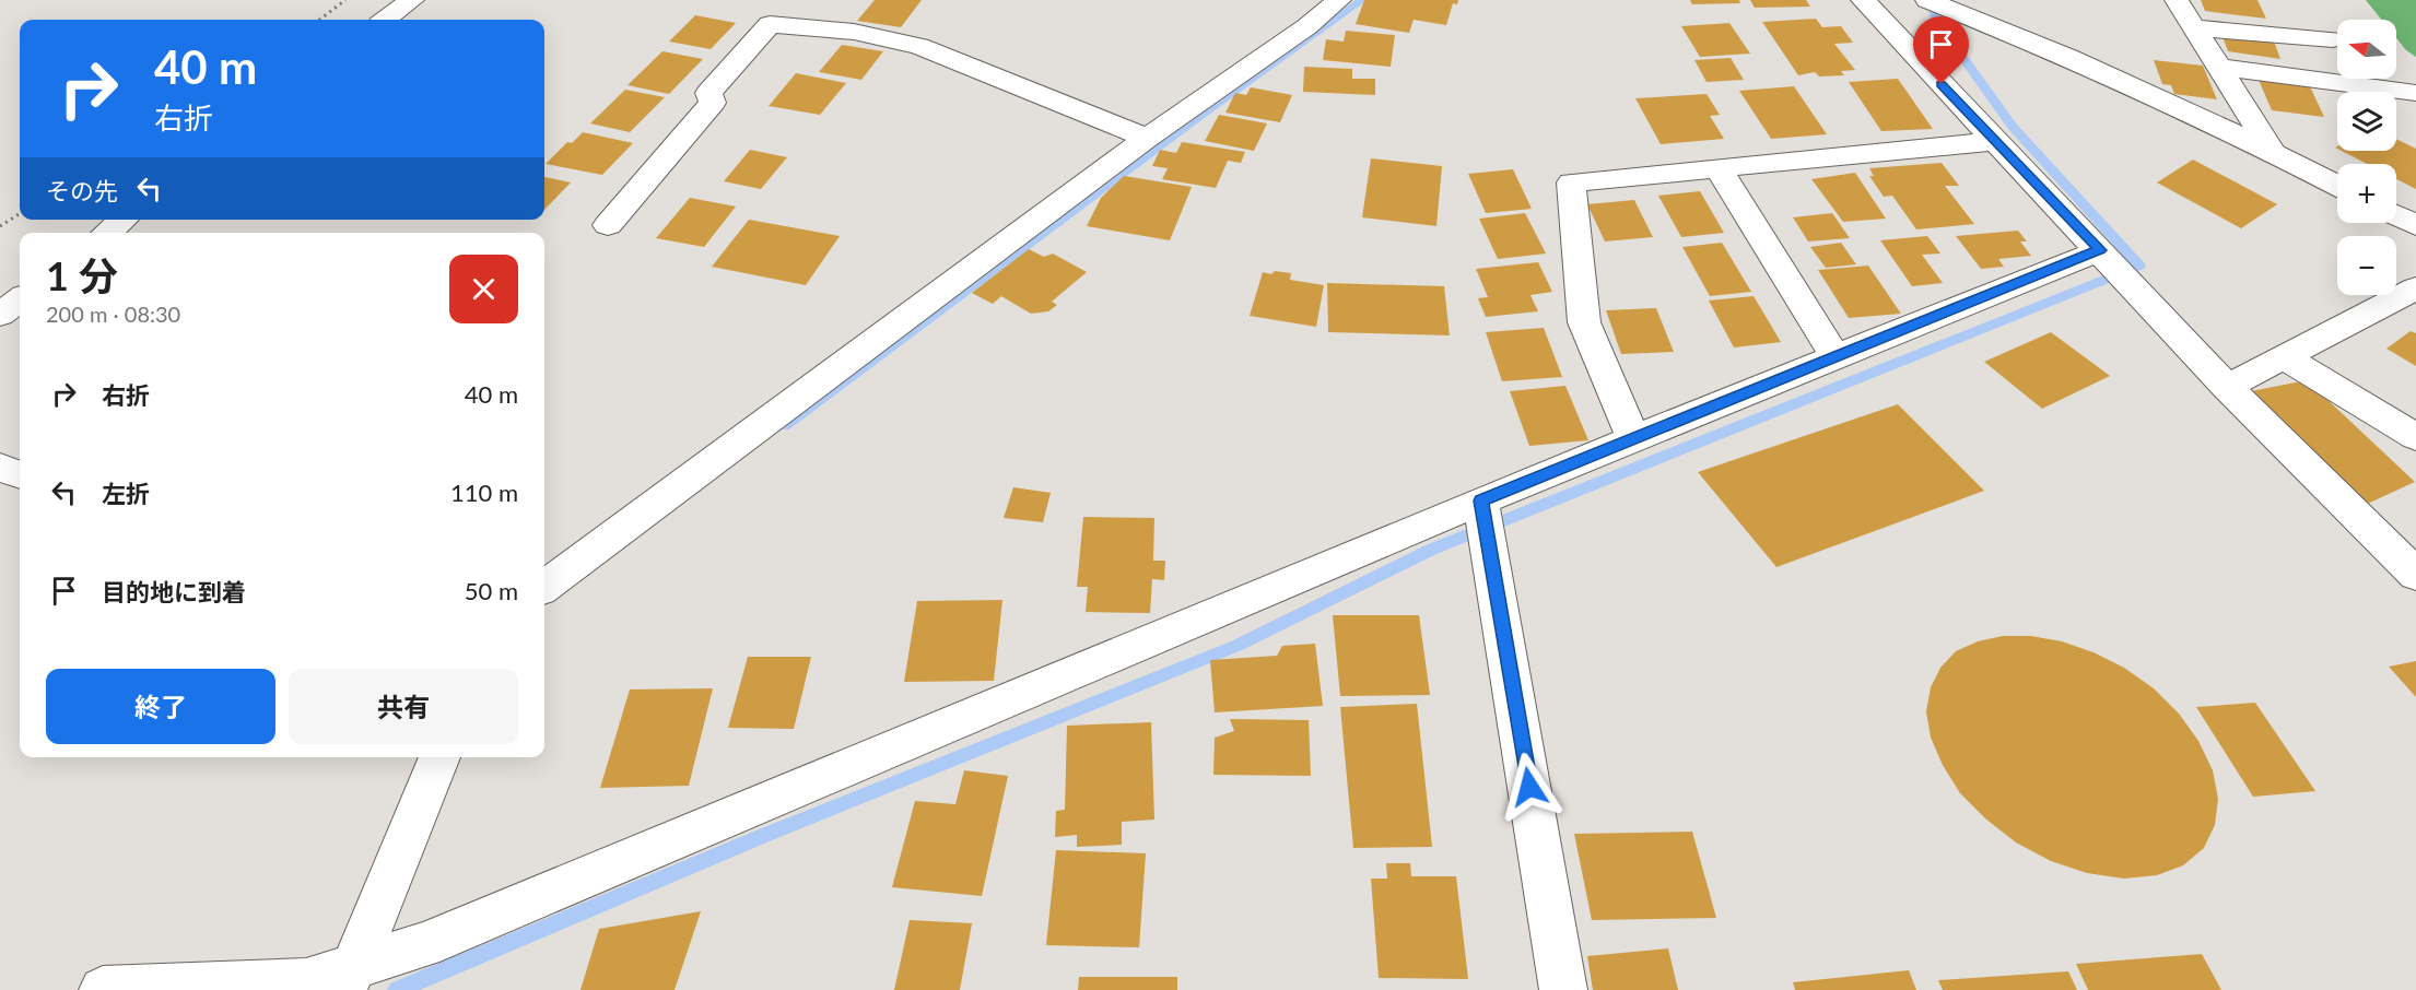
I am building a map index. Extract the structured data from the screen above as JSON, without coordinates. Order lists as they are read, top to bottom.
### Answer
{
  "north": "left",
  "page": {
    "map_buttons": ["+", "−"],
    "turn": ["40 m", "右折"],
    "then": "その先",
    "heading": ["1 分", "200 m · 08:30"],
    "list": [
      {
        "name": "右折",
        "value": "40 m"
      },
      {
        "name": "左折",
        "value": "110 m"
      },
      {
        "name": "目的地に到着",
        "value": "50 m"
      }
    ],
    "buttons": ["終了", "共有"]
  }
}
